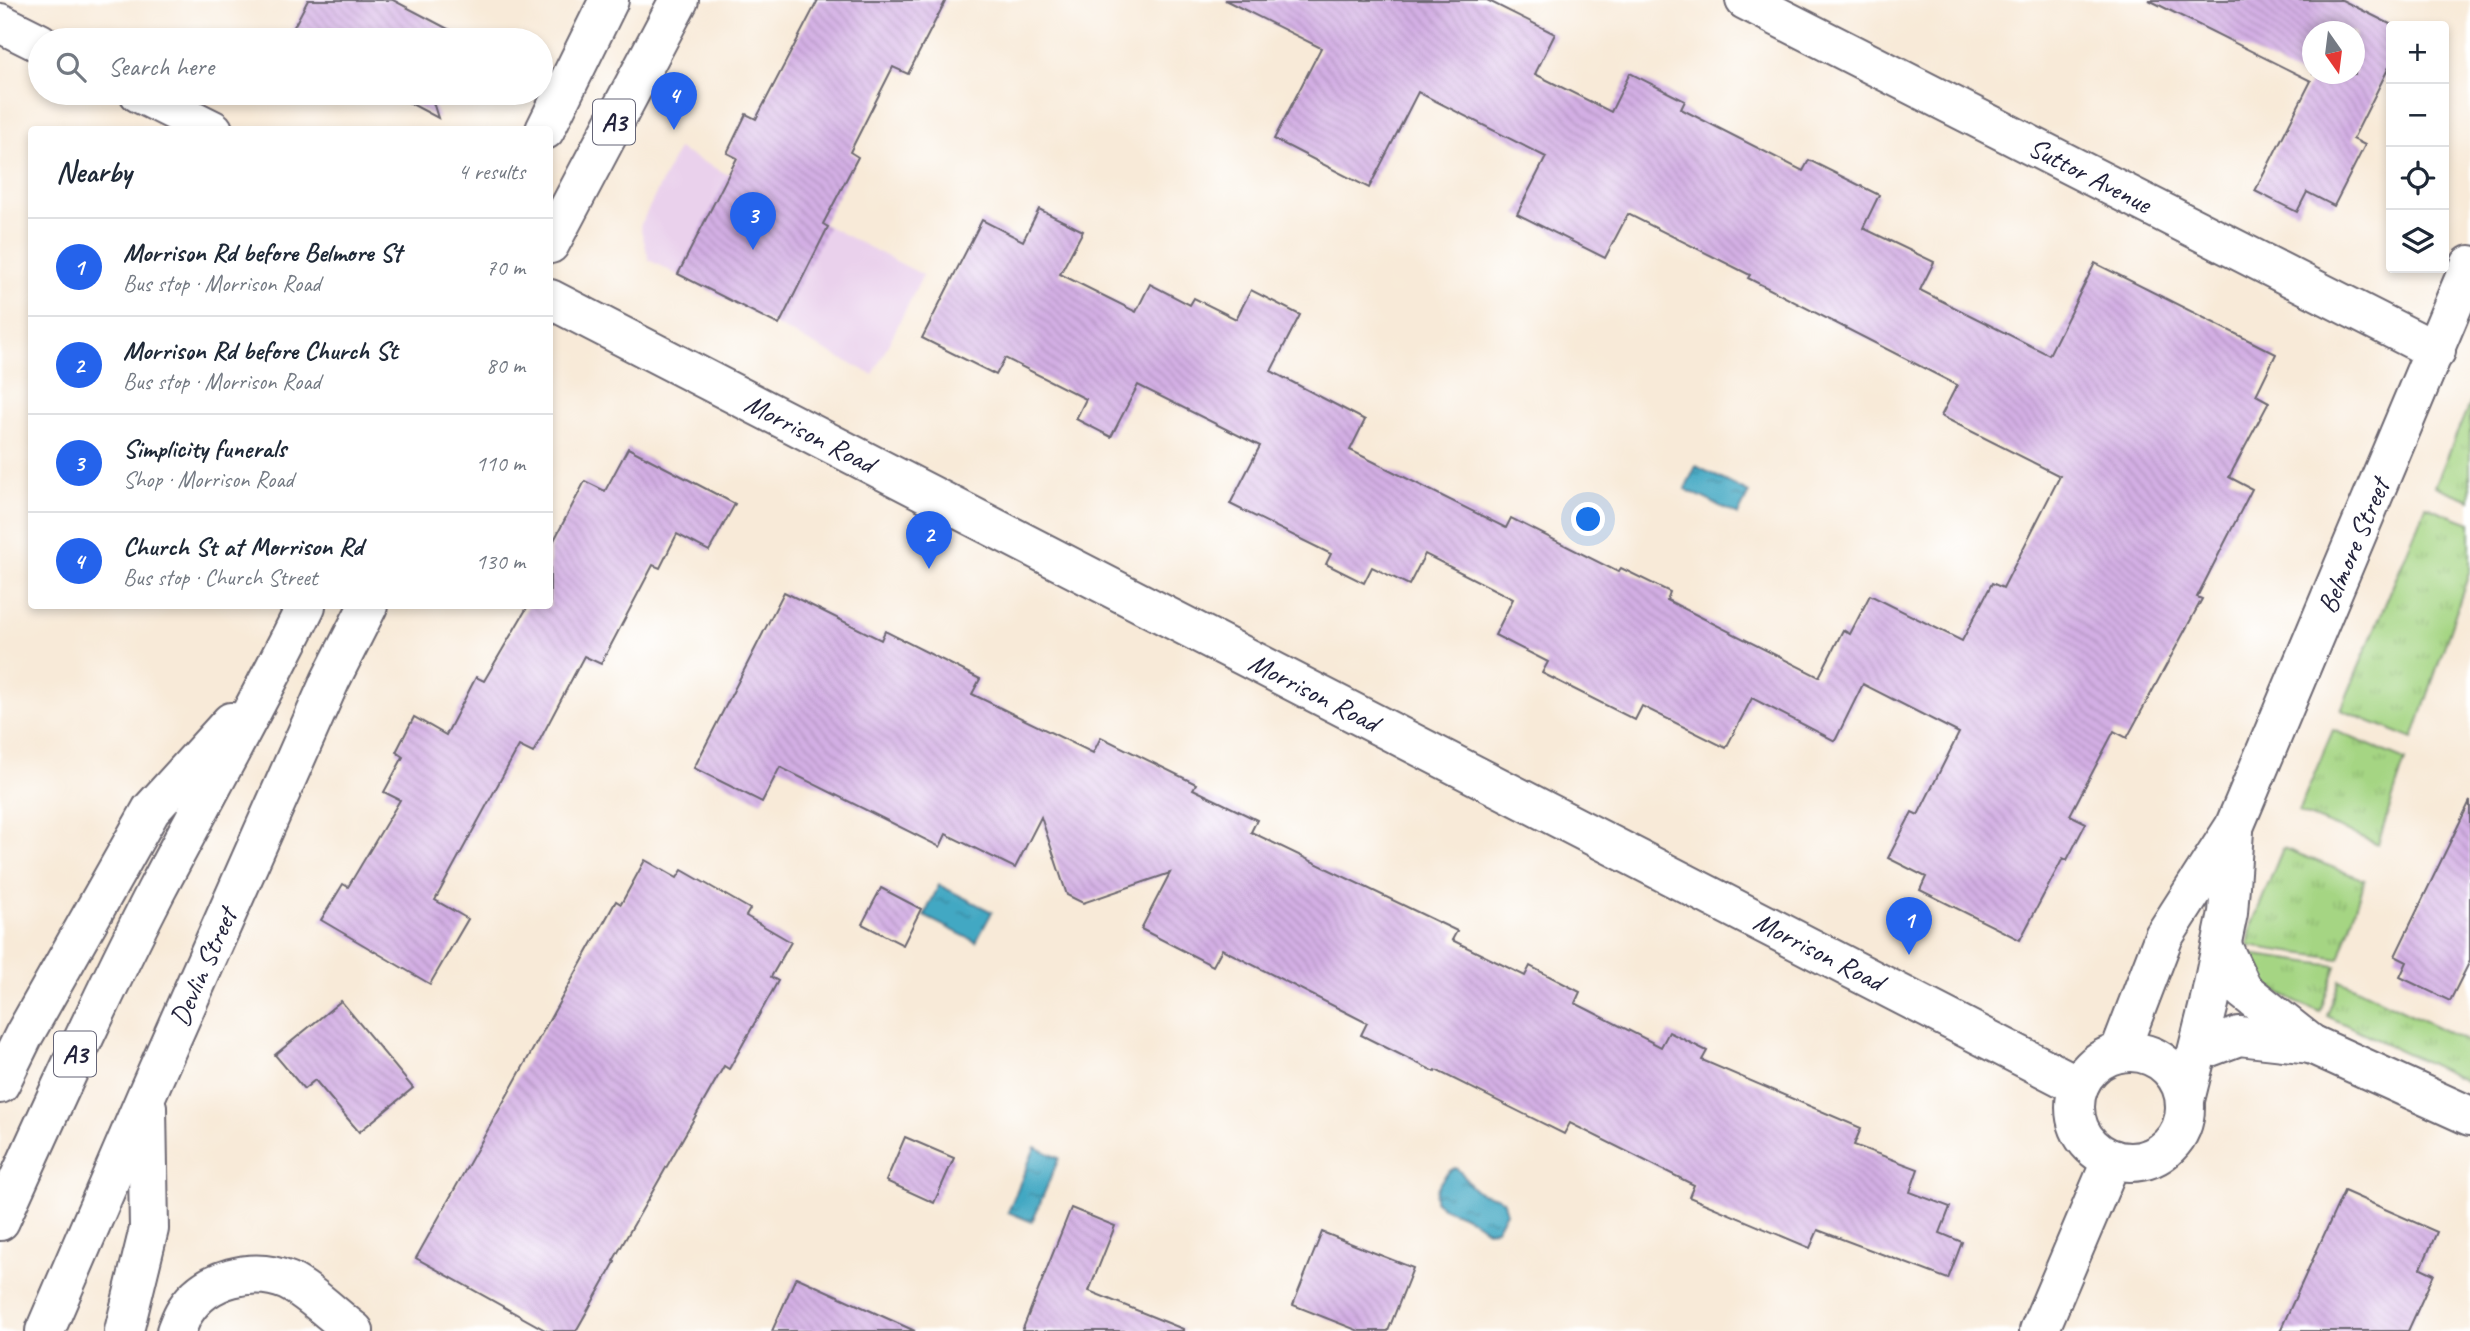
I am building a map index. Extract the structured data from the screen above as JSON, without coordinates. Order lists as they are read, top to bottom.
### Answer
{
  "streets": {
    "main road": [
      "A3",
      "Suttor Avenue",
      "Morrison Road",
      "Belmore Street",
      "Devlin Street"
    ]
  },
  "crossings": [
    ["Suttor Avenue", "Belmore Street"],
    ["Morrison Road", "Belmore Street"]
  ],
  "north": "bottom",
  "page": {
    "map_buttons": ["+", "−"],
    "search": "Search here",
    "pins": [
      "4",
      "3",
      "2",
      "1"
    ],
    "heading": ["Nearby", "4 results"],
    "list": [
      {
        "mark": "1",
        "name": "Morrison Rd before Belmore St",
        "note": "Bus stop · Morrison Road",
        "value": "70 m"
      },
      {
        "mark": "2",
        "name": "Morrison Rd before Church St",
        "note": "Bus stop · Morrison Road",
        "value": "80 m"
      },
      {
        "mark": "3",
        "name": "Simplicity funerals",
        "note": "Shop · Morrison Road",
        "value": "110 m"
      },
      {
        "mark": "4",
        "name": "Church St at Morrison Rd",
        "note": "Bus stop · Church Street",
        "value": "130 m"
      }
    ]
  }
}
